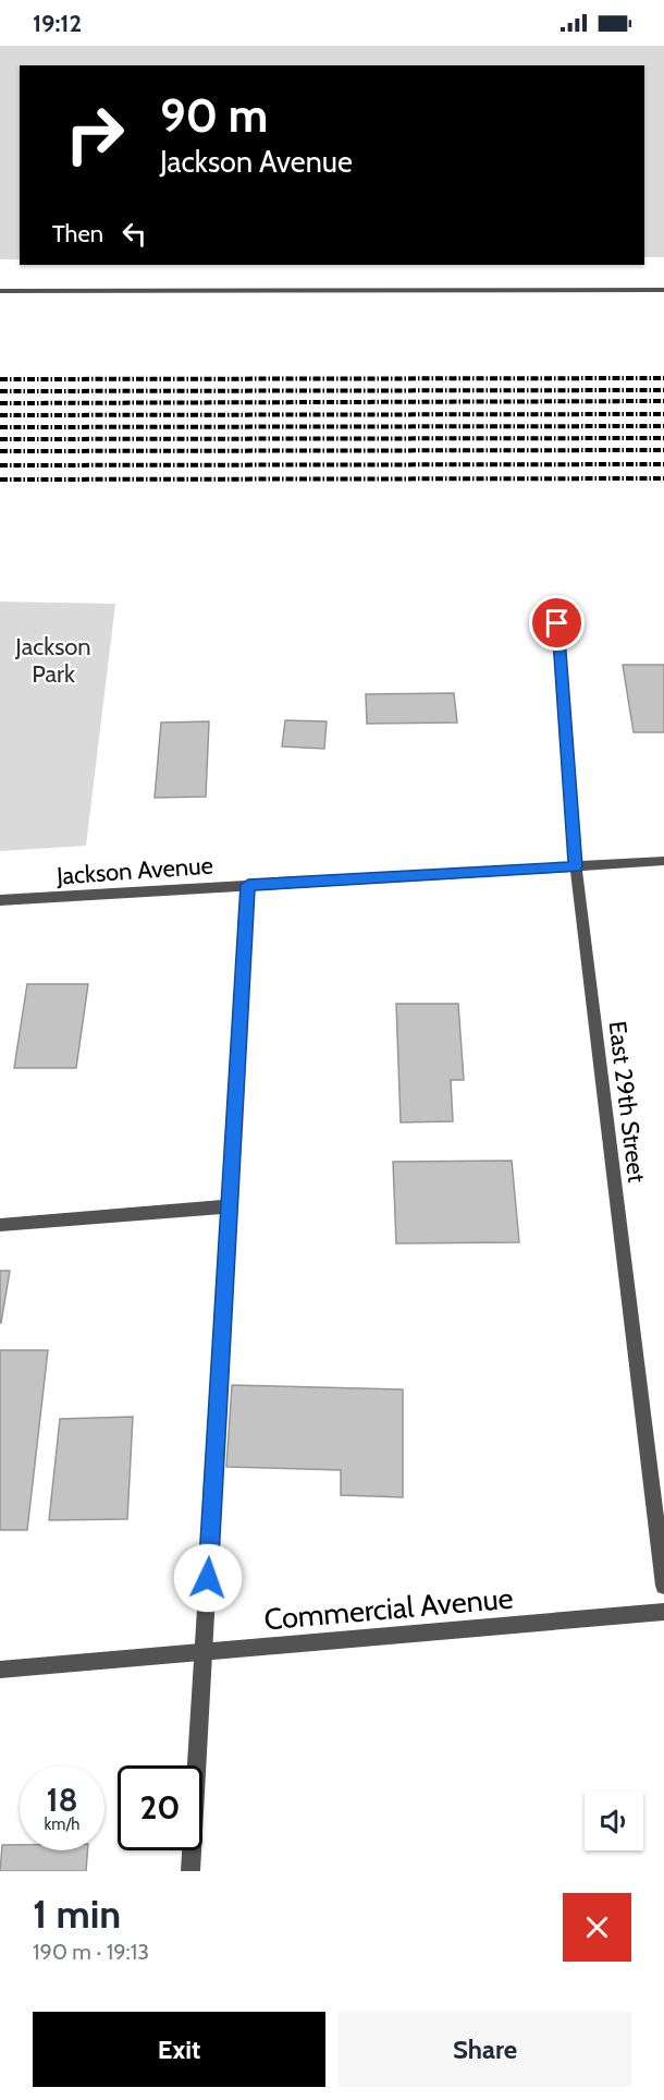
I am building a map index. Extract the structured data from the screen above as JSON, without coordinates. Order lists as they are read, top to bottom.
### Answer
{
  "streets": {
    "street": ["Jackson Avenue", "East 29th Street", "Commercial Avenue"]
  },
  "crossings": [
    ["Jackson Avenue", "East 29th Street"]
  ],
  "parks": ["Jackson Park"],
  "page": {
    "status": "19:12",
    "turn": ["90 m", "Jackson Avenue"],
    "then": "Then",
    "speed": "18 km/h",
    "limit": "20",
    "heading": ["1 min", "190 m · 19:13"],
    "buttons": ["Exit", "Share"]
  }
}
